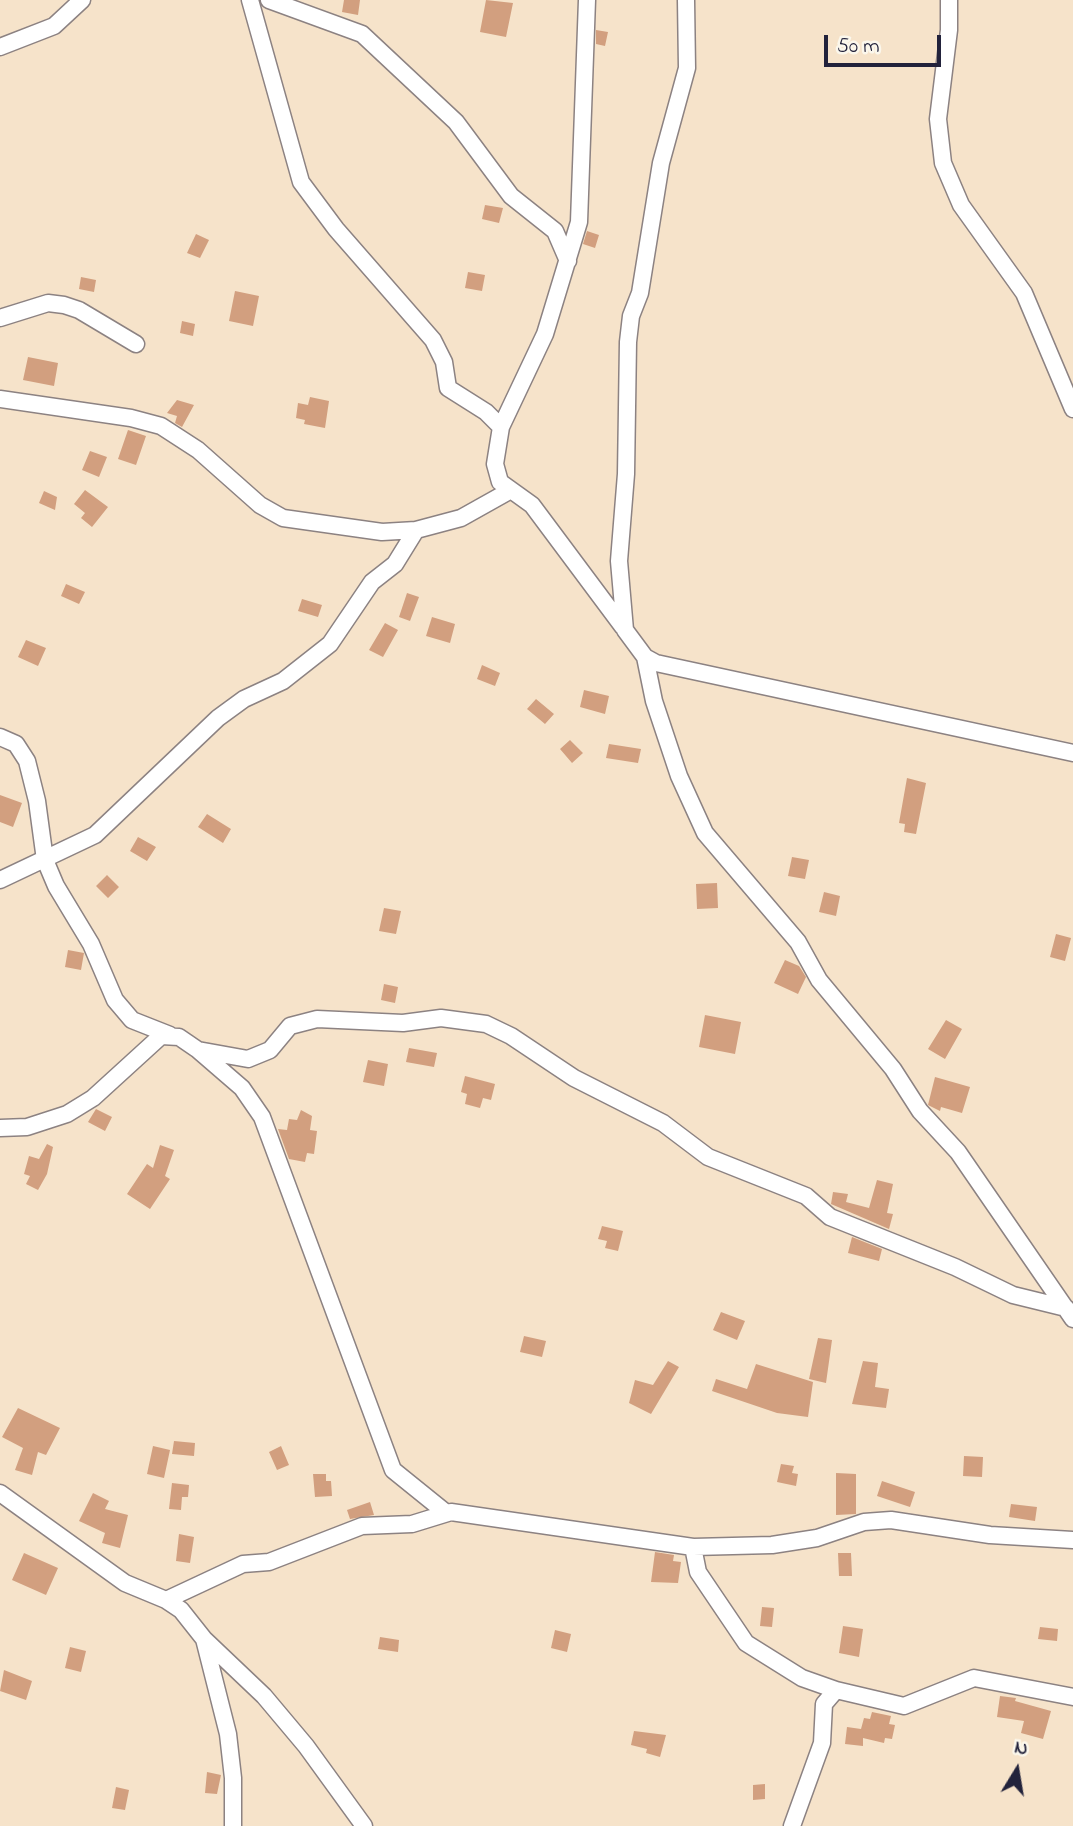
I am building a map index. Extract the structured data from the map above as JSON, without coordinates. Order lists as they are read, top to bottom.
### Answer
{
  "scale_bar": "50 m",
  "north": "top"
}
